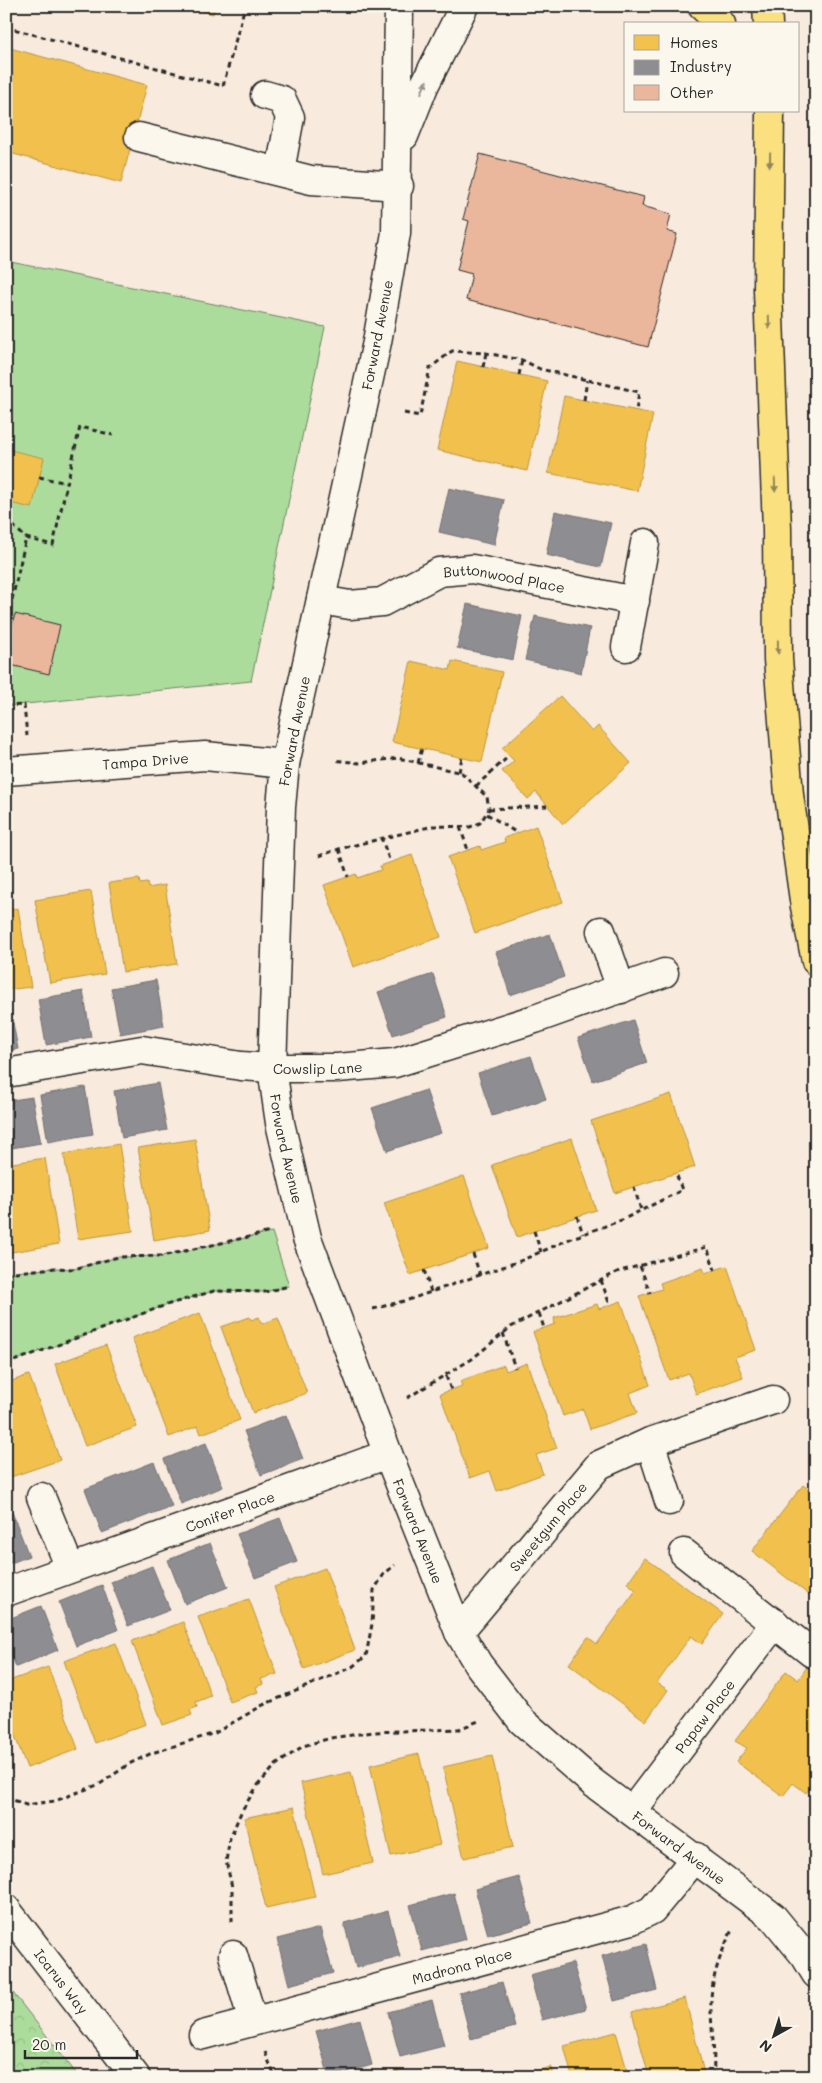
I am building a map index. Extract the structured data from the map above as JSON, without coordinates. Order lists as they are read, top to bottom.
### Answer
{
  "streets": {
    "street": [
      "Forward Avenue",
      "Buttonwood Place",
      "Tampa Drive",
      "Cowslip Lane",
      "Conifer Place",
      "Sweetgum Place",
      "Papaw Place",
      "Madrona Place",
      "Icarus Way"
    ]
  },
  "crossings": [
    ["Forward Avenue", "Buttonwood Place"],
    ["Forward Avenue", "Tampa Drive"],
    ["Forward Avenue", "Cowslip Lane"],
    ["Forward Avenue", "Conifer Place"],
    ["Forward Avenue", "Sweetgum Place"],
    ["Forward Avenue", "Papaw Place"],
    ["Forward Avenue", "Madrona Place"]
  ],
  "legend": ["Homes", "Industry", "Other"],
  "scale_bar": "20 m",
  "north": "bottom left"
}
